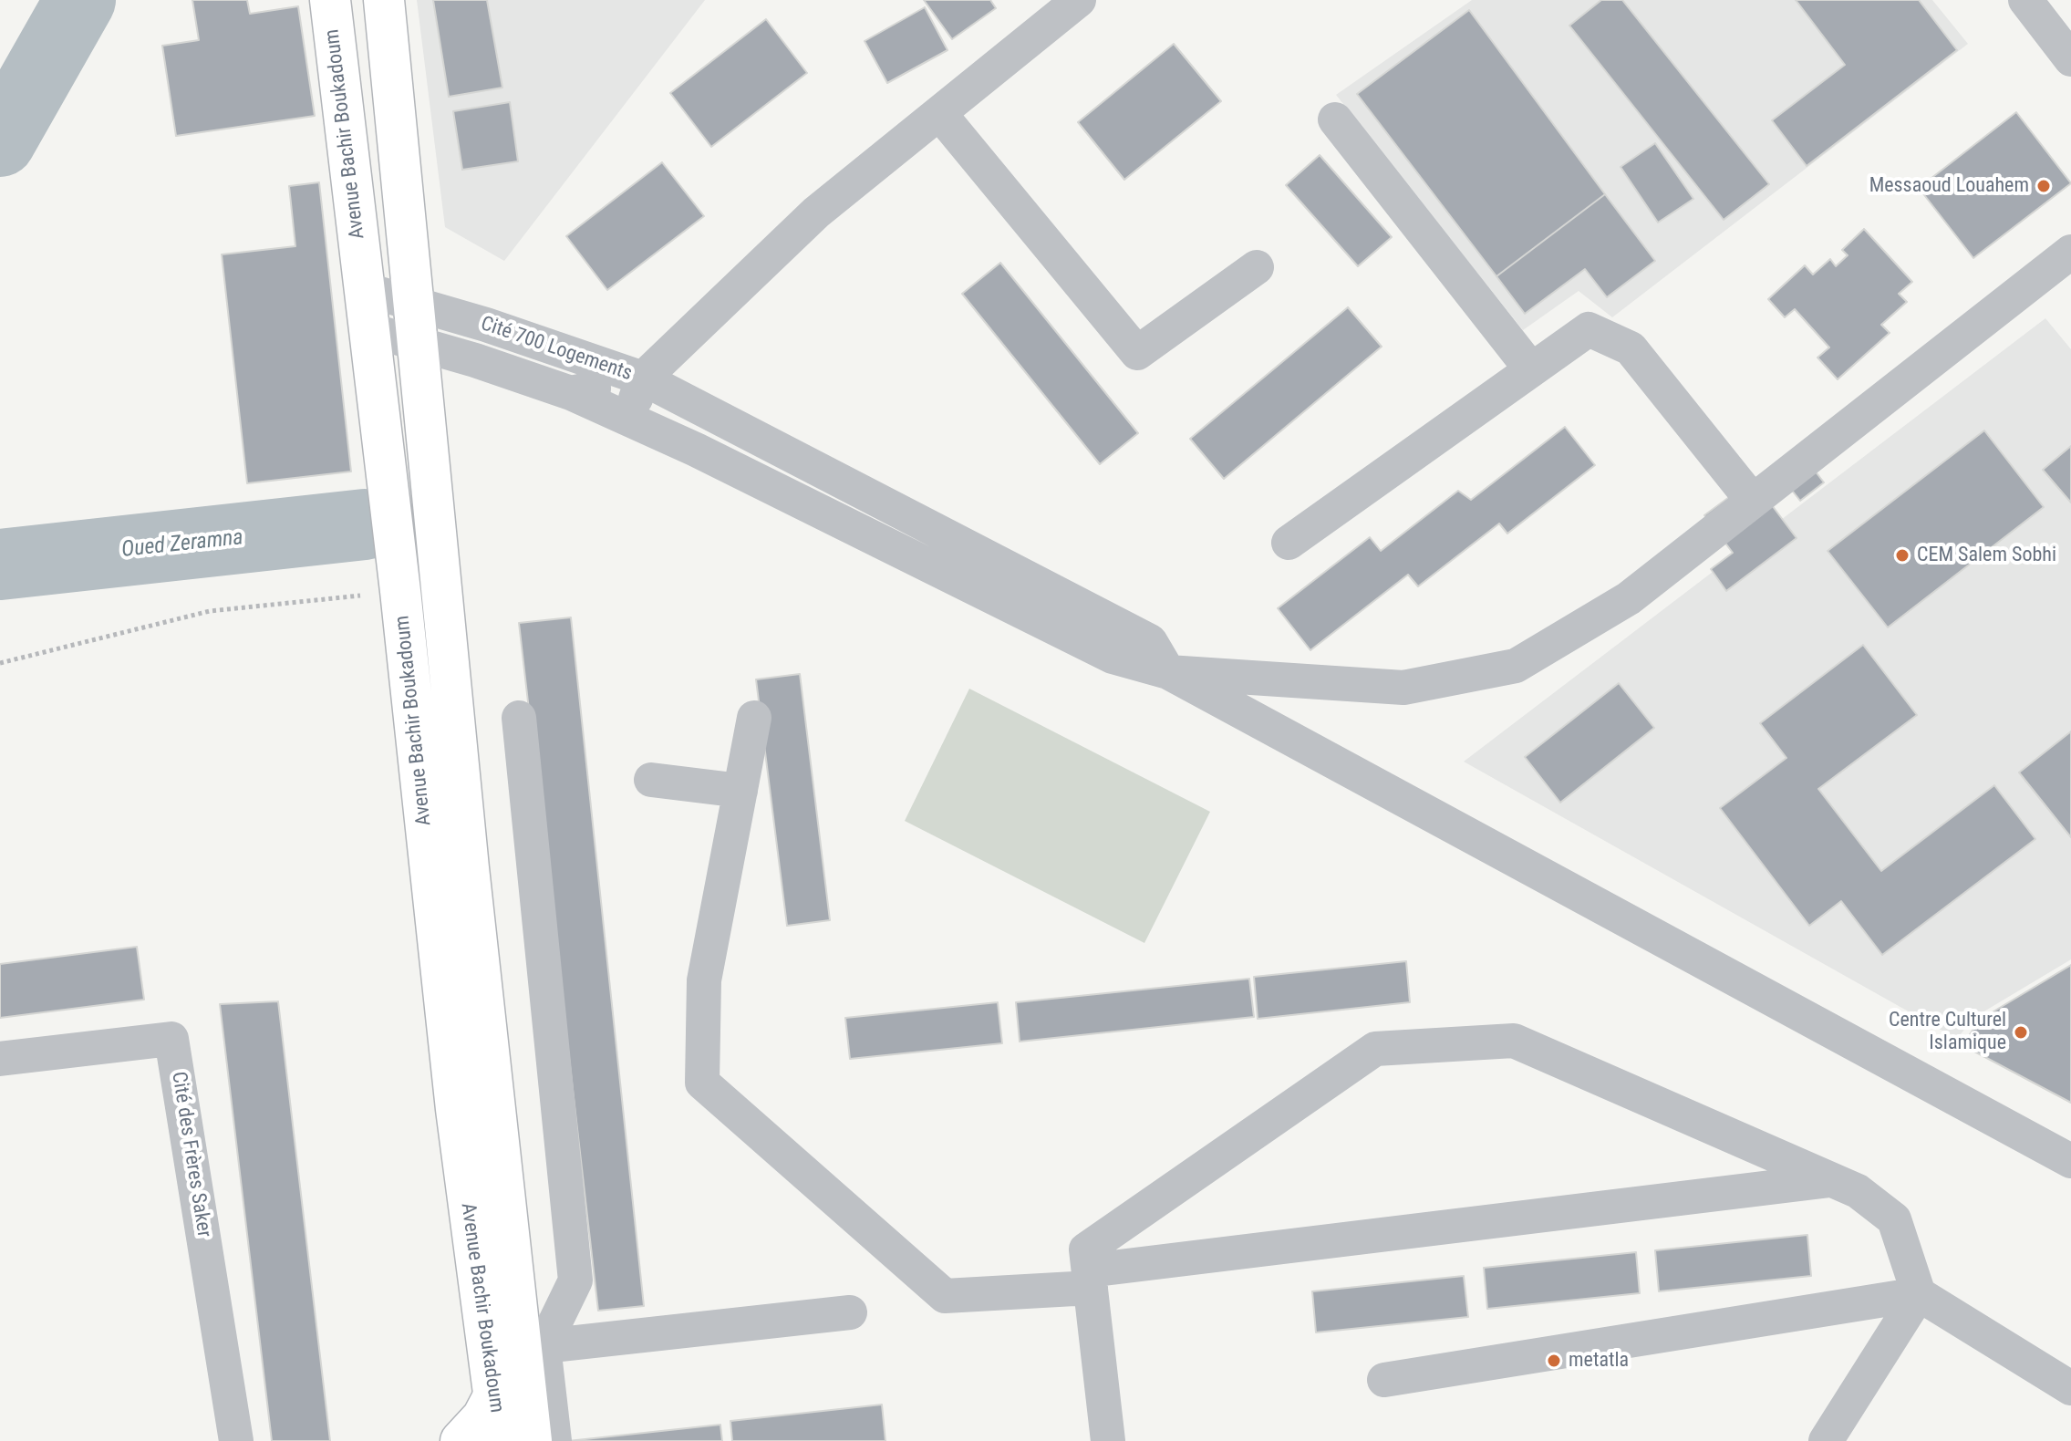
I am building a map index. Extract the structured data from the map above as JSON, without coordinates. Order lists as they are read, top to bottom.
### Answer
{
  "streets": {
    "main road": ["Avenue Bachir Boukadoum"],
    "street": ["Cité 700 Logements", "Cité des Frères Saker"]
  },
  "crossings": [
    ["Avenue Bachir Boukadoum", "Cité 700 Logements"]
  ],
  "water": ["Oued Zeramna"],
  "places": [
    "Messaoud Louahem",
    "CEM Salem Sobhi",
    "Centre Culturel Islamique",
    "metatla"
  ]
}
